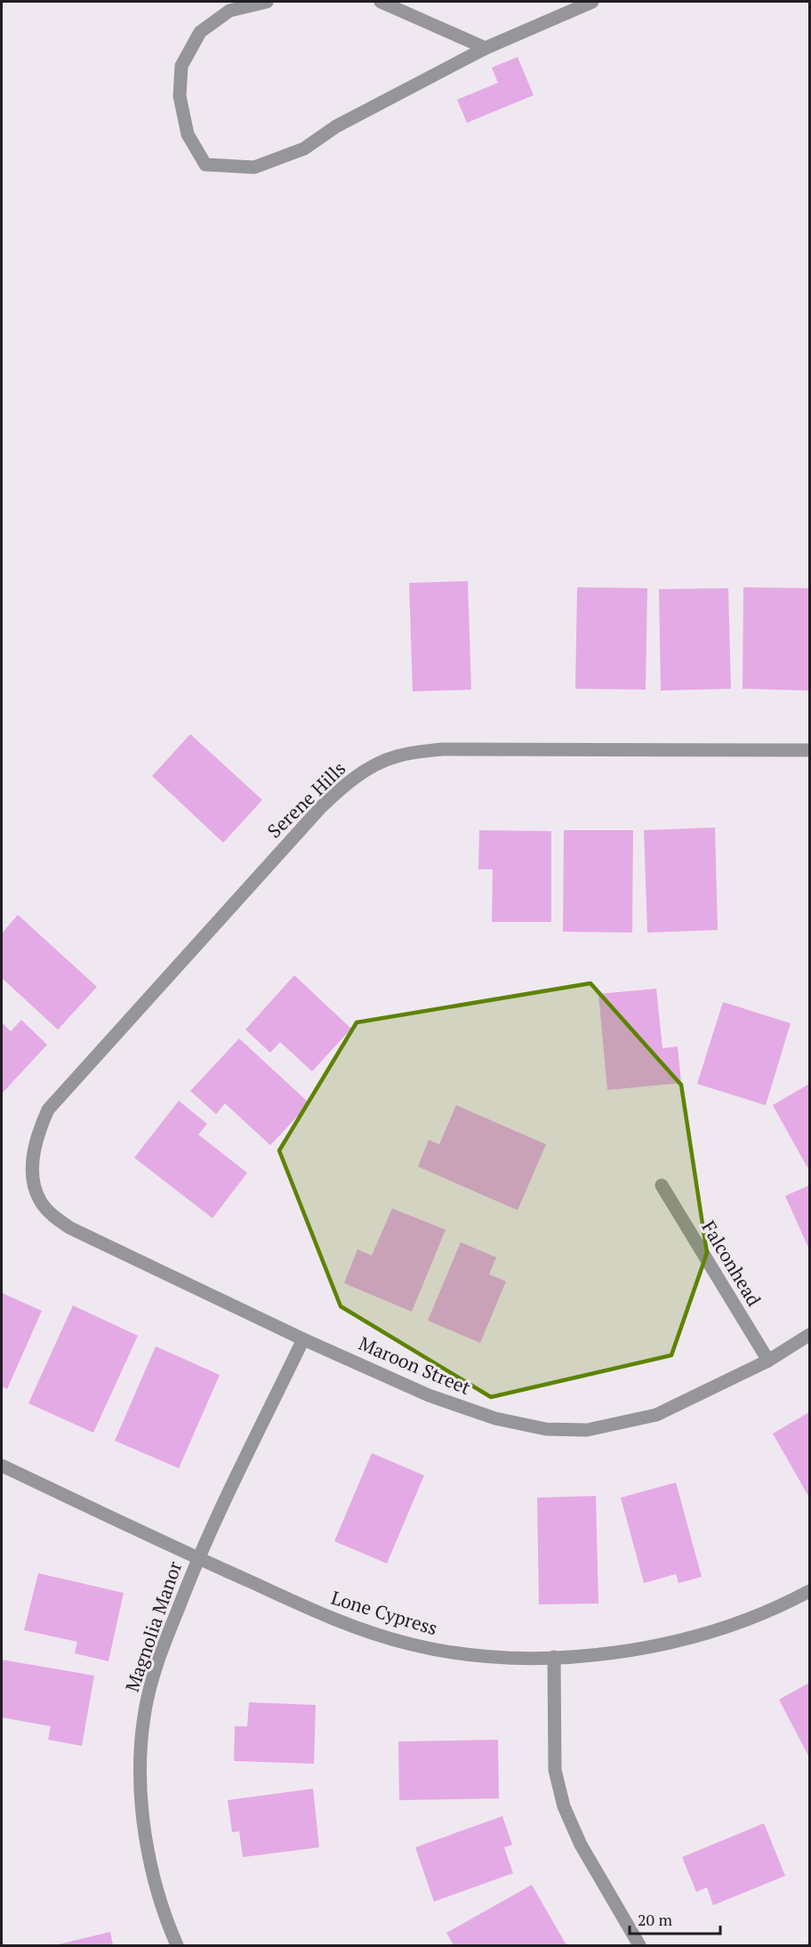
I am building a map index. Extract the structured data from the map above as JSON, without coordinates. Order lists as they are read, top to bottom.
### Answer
{
  "streets": {
    "street": [
      "Serene Hills",
      "Falconhead",
      "Maroon Street",
      "Lone Cypress",
      "Magnolia Manor"
    ]
  },
  "crossings": [
    ["Serene Hills", "Maroon Street"],
    ["Falconhead", "Maroon Street"],
    ["Maroon Street", "Magnolia Manor"],
    ["Lone Cypress", "Magnolia Manor"]
  ],
  "scale_bar": "20 m"
}
